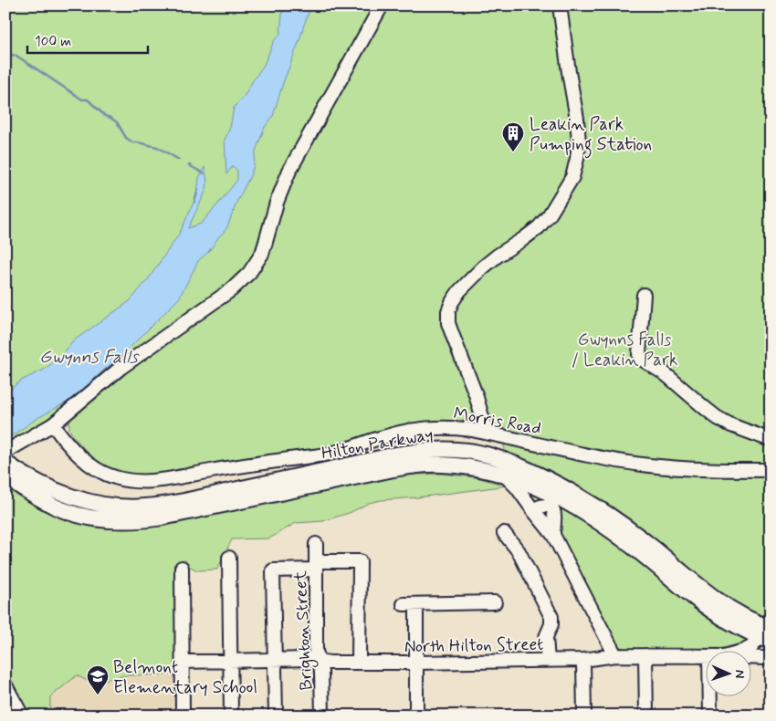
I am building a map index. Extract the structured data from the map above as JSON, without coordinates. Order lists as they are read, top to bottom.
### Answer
{
  "streets": {
    "main road": ["Hilton Parkway"],
    "street": ["Morris Road", "Brighton Street", "North Hilton Street"]
  },
  "crossings": [
    ["Hilton Parkway", "North Hilton Street"],
    ["Brighton Street", "North Hilton Street"]
  ],
  "water": ["Gwynns Falls"],
  "parks": ["Gwynns Falls / Leakin Park"],
  "places": {
    "building": ["Leakin Park Pumping Station"],
    "school or university": ["Belmont Elementary School"]
  },
  "scale_bar": "100 m",
  "north": "right"
}
